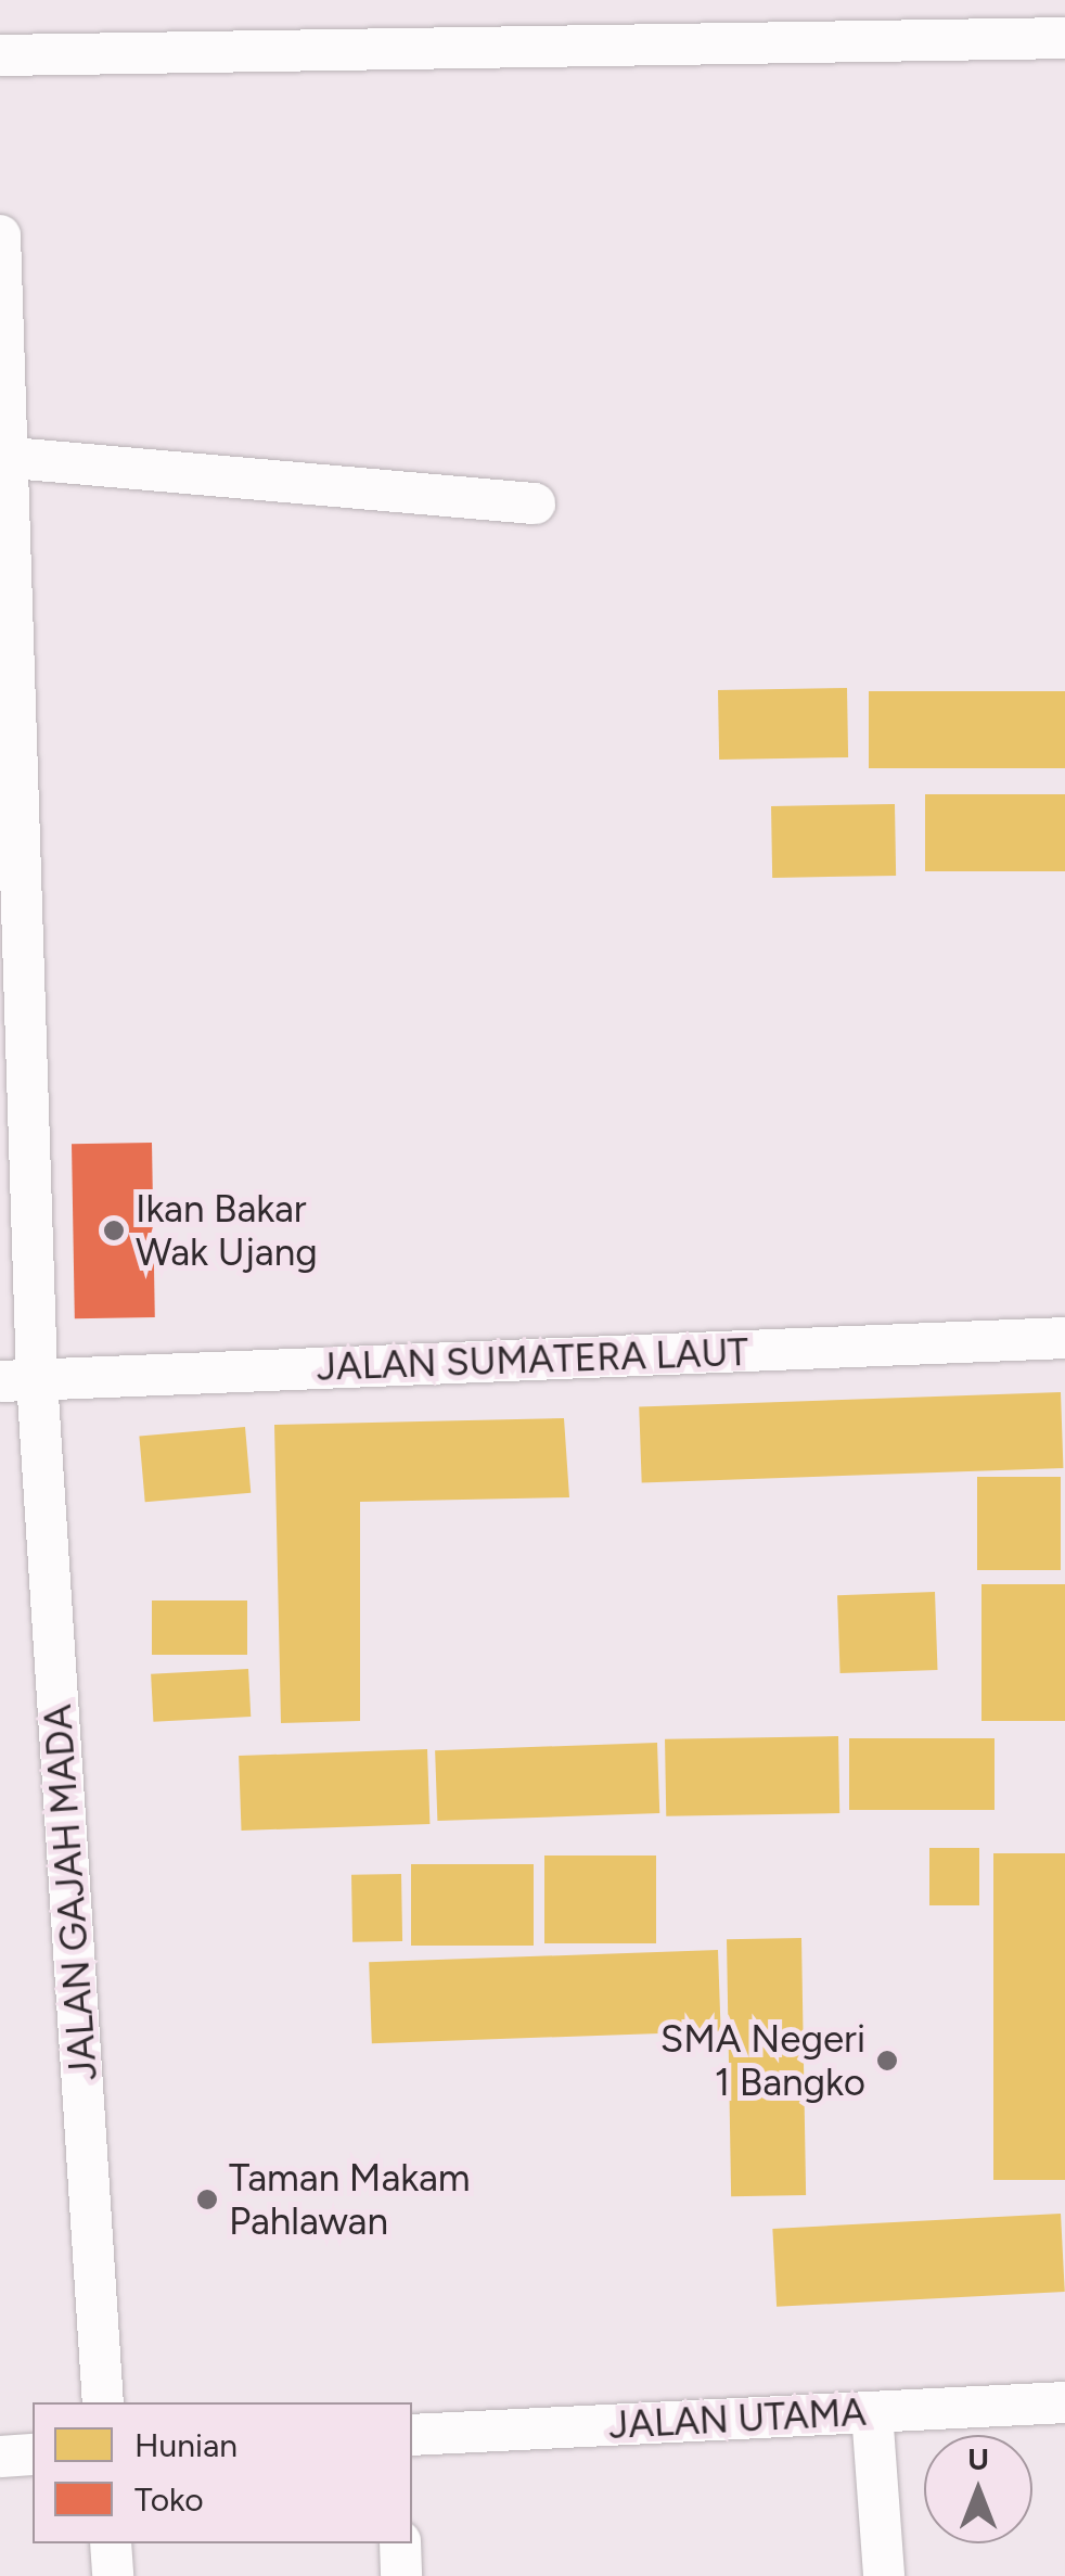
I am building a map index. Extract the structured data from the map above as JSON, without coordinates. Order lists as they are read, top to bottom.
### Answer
{
  "streets": {
    "street": ["JALAN SUMATERA LAUT", "JALAN GAJAH MADA", "JALAN UTAMA"]
  },
  "crossings": [
    ["JALAN SUMATERA LAUT", "JALAN GAJAH MADA"]
  ],
  "places": ["Ikan Bakar Wak Ujang", "SMA Negeri 1 Bangko", "Taman Makam Pahlawan"],
  "legend": ["Hunian", "Toko"],
  "north": "top"
}
